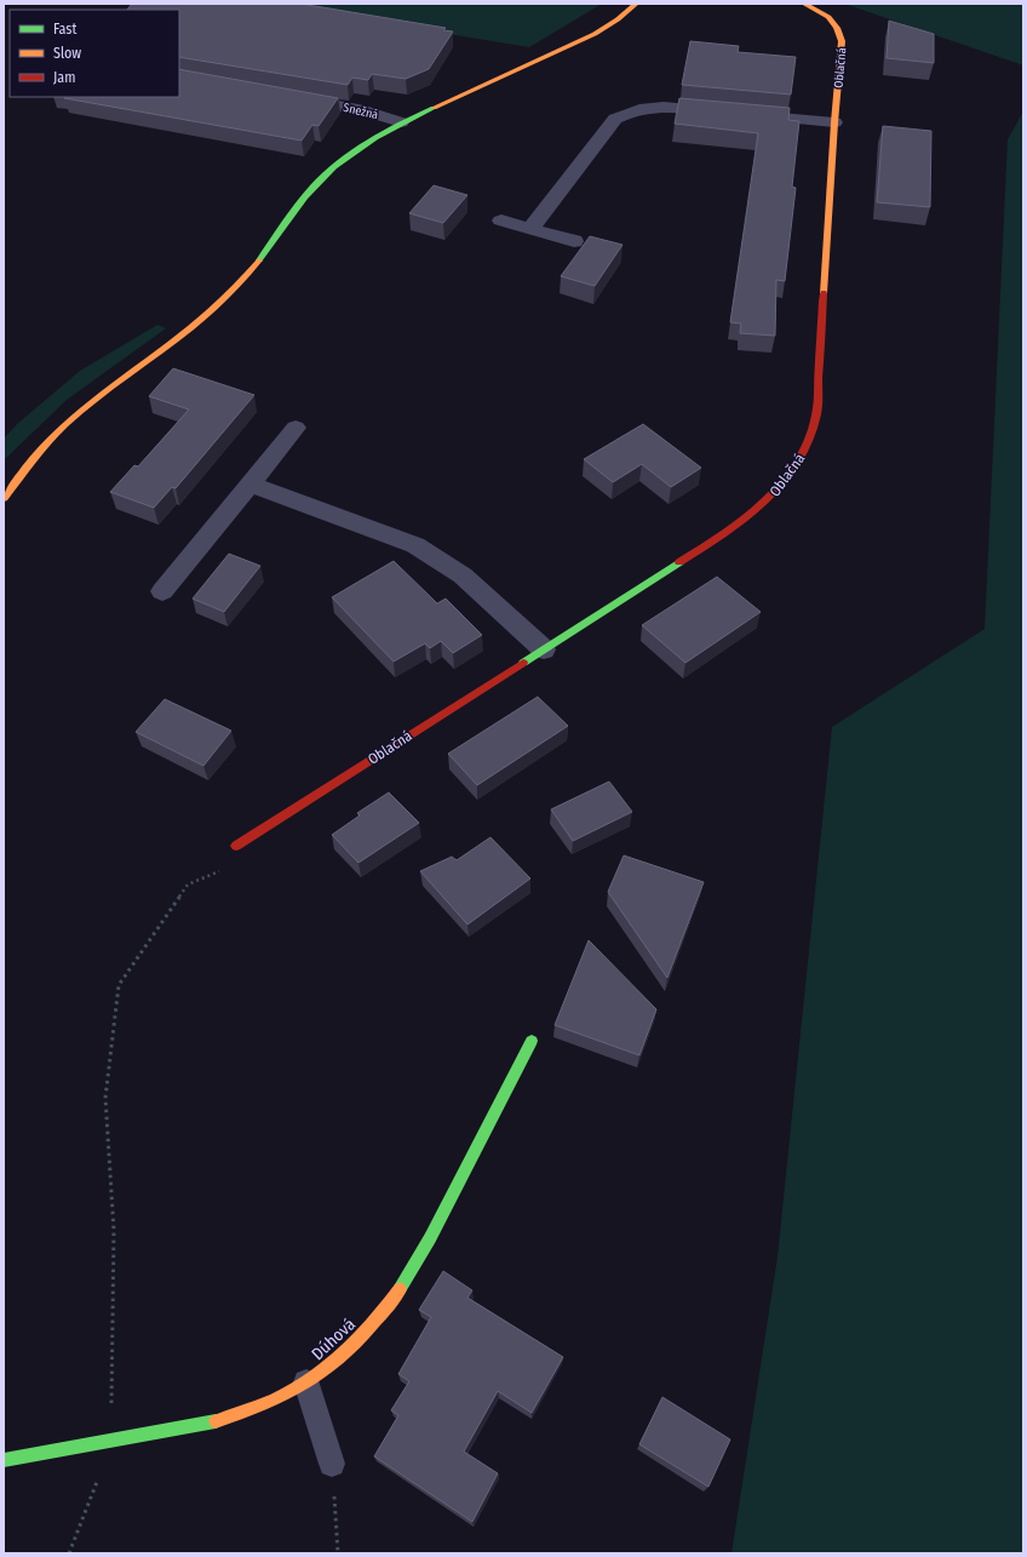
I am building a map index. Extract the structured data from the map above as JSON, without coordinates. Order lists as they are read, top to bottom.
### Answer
{
  "streets": {
    "street": ["Oblačná", "Snežná", "Dúhová"]
  },
  "legend": ["Fast", "Slow", "Jam"]
}
